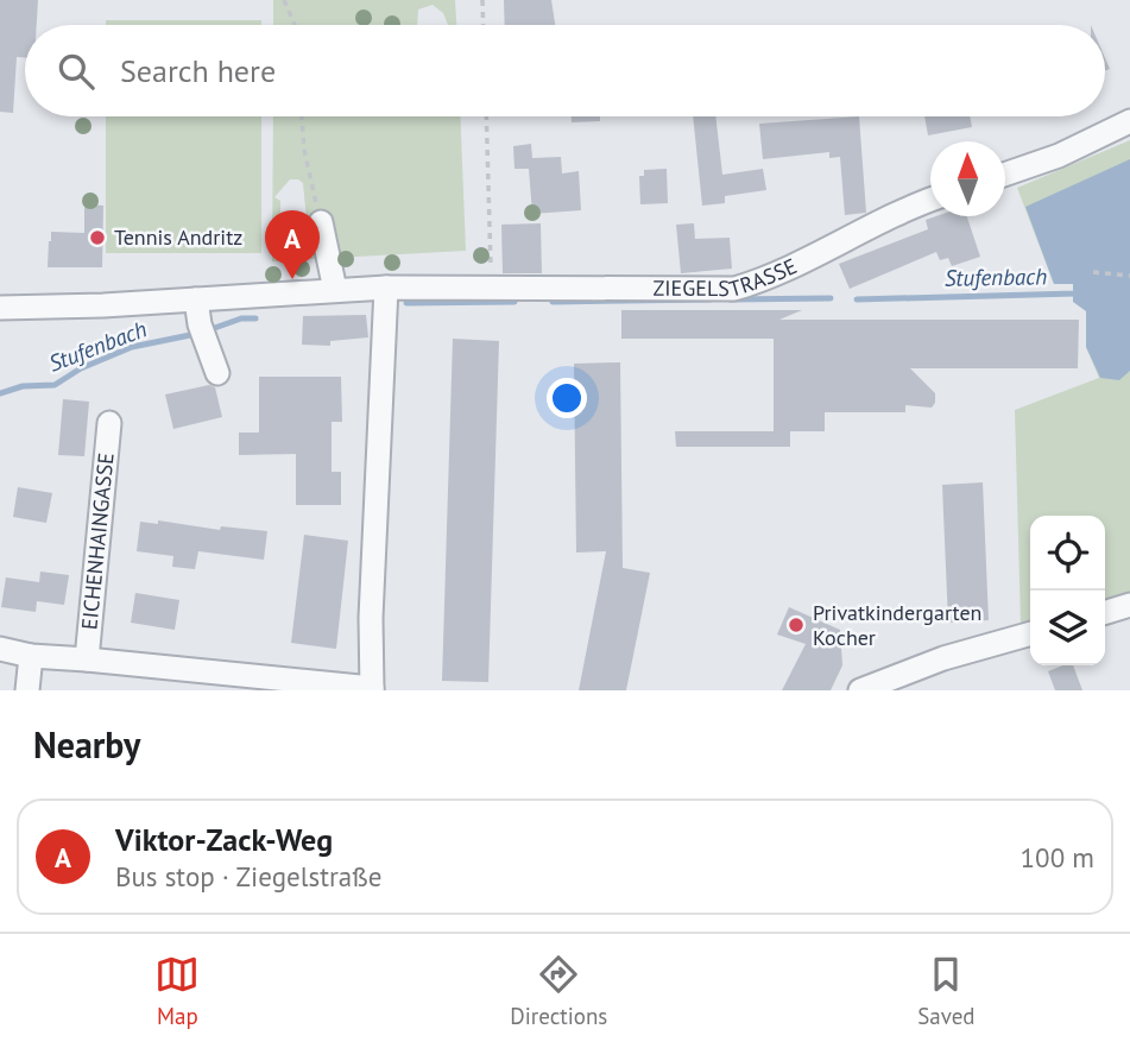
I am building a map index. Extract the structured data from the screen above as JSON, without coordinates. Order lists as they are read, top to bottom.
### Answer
{
  "streets": {
    "street": ["ZIEGELSTRASSE", "EICHENHAINGASSE"]
  },
  "water": ["Stufenbach"],
  "places": ["Tennis Andritz", "Privatkindergarten Kocher"],
  "north": "top",
  "page": {
    "search": "Search here",
    "pins": "A",
    "heading": "Nearby",
    "list": [
      {
        "mark": "A",
        "name": "Viktor-Zack-Weg",
        "note": "Bus stop · Ziegelstraße",
        "value": "100 m"
      }
    ],
    "nav": ["Map", "Directions", "Saved"]
  }
}
